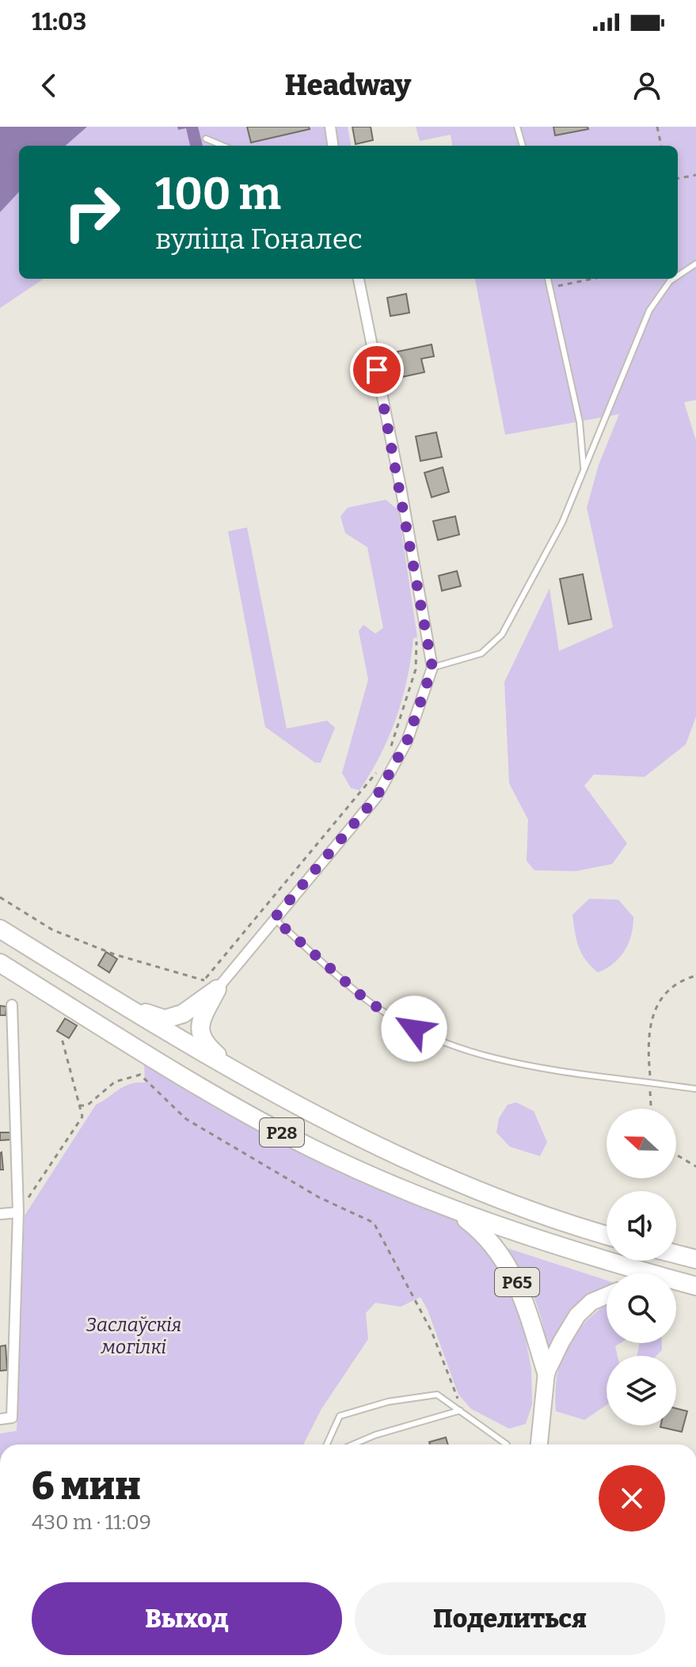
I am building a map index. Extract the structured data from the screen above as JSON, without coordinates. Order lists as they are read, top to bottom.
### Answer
{
  "streets": {
    "highway": ["Р28", "Р65"]
  },
  "crossings": [
    ["Р28", "Р65"]
  ],
  "parks": ["Заслаўскія могілкі"],
  "north": "left",
  "page": {
    "status": "11:03",
    "header": "Headway",
    "turn": ["100 m", "вуліца Гоналес"],
    "heading": ["6 мин", "430 m · 11:09"],
    "buttons": ["Выход", "Поделиться"]
  }
}
